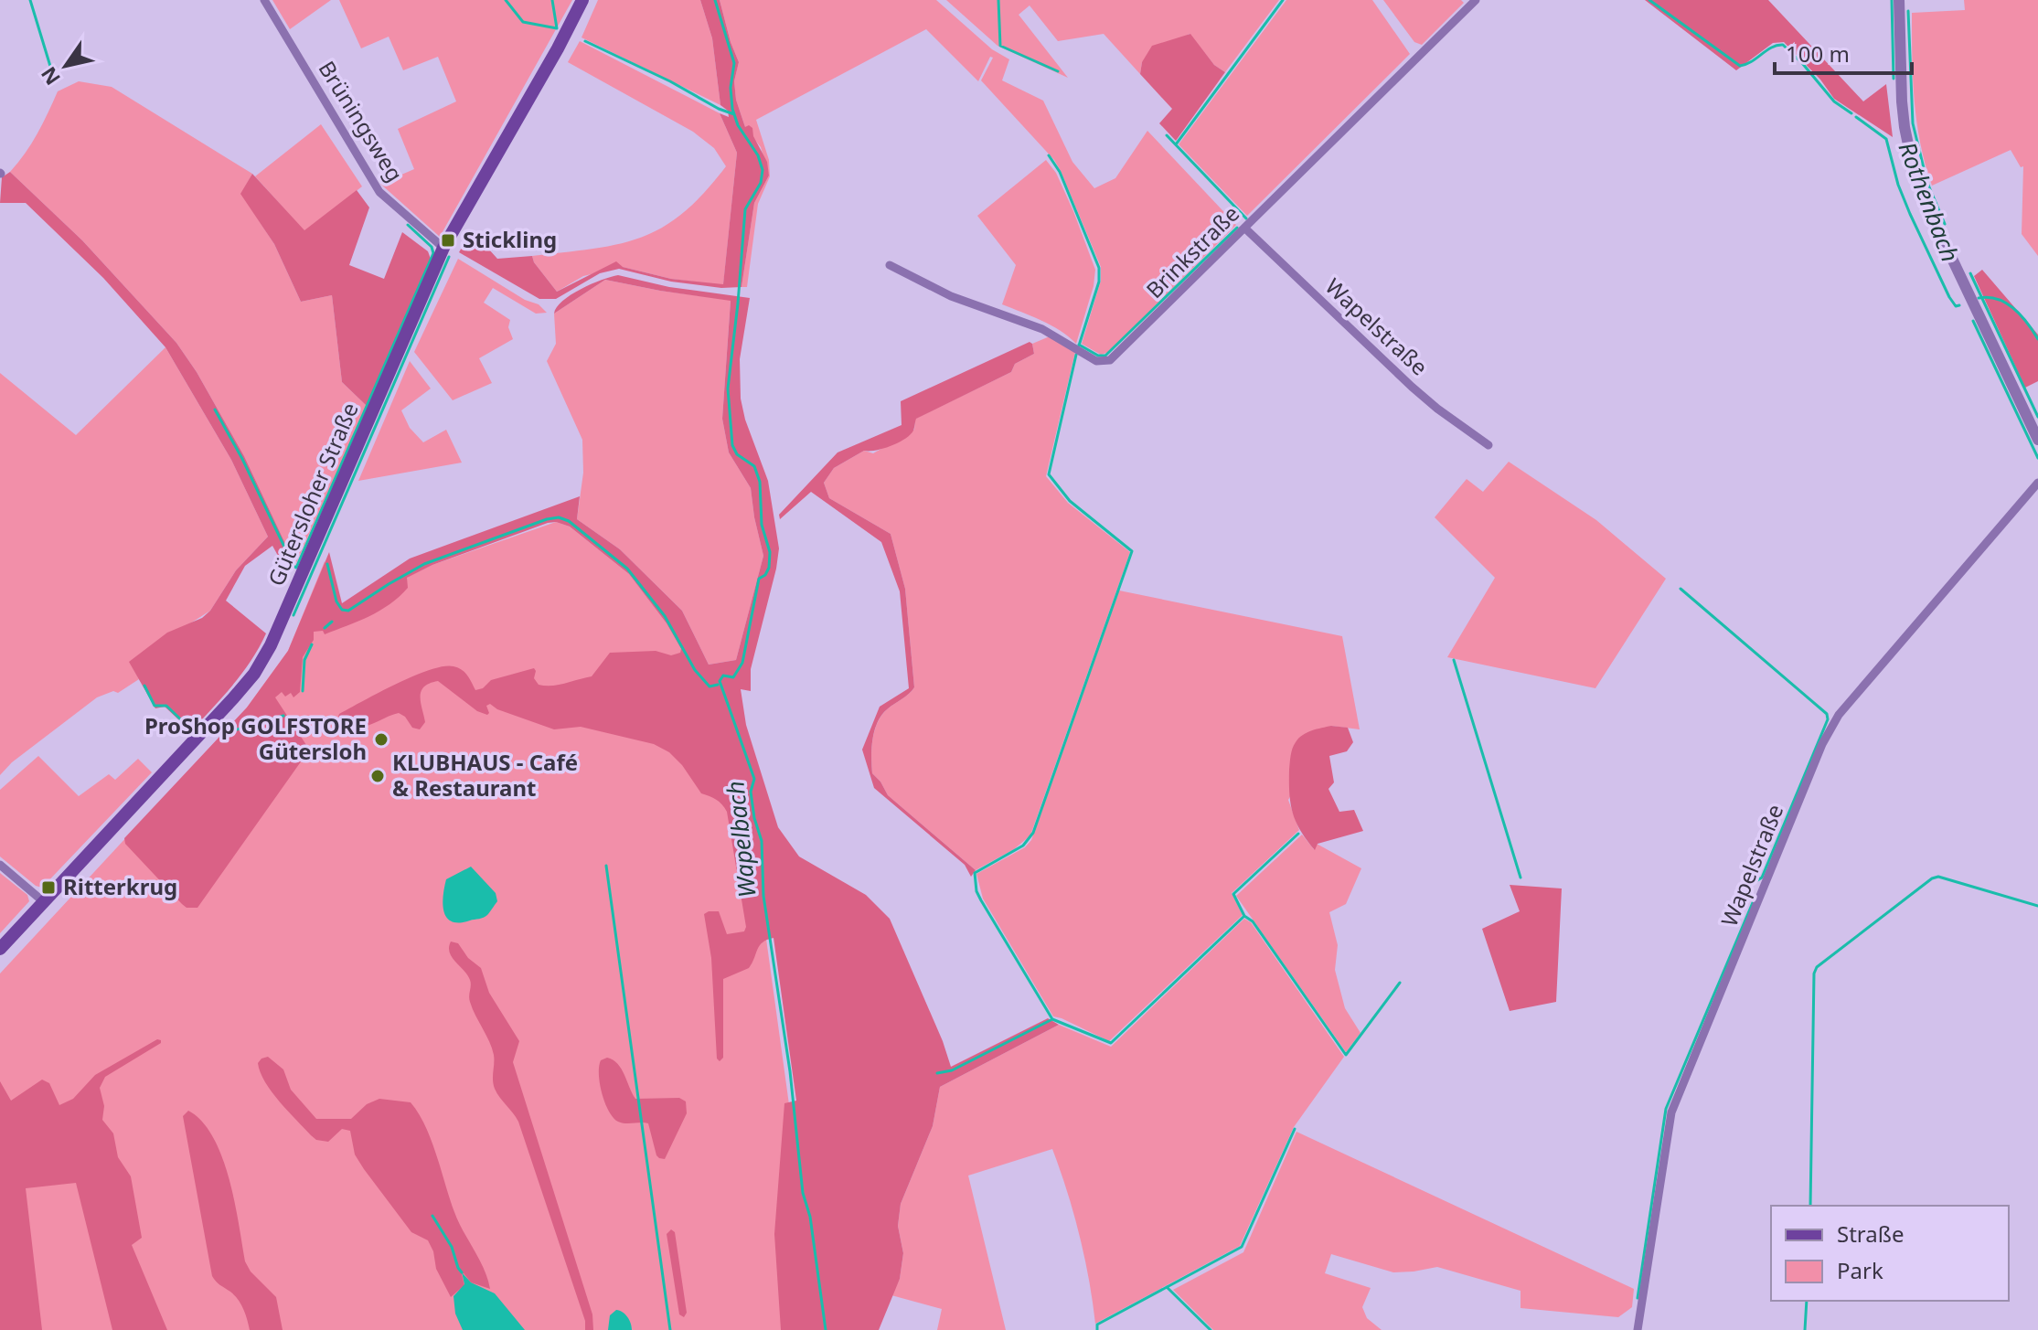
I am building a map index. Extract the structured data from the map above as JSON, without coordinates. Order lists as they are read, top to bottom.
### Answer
{
  "streets": {
    "main road": ["Gütersloher Straße"],
    "street": ["Brüningsweg", "Brinkstraße", "Wapelstraße"]
  },
  "crossings": [
    ["Brüningsweg", "Gütersloher Straße"],
    ["Brinkstraße", "Wapelstraße"]
  ],
  "water": ["Rothenbach", "Wapelbach"],
  "places": {
    "transit": ["Stickling", "Ritterkrug"],
    "other": ["ProShop GOLFSTORE Gütersloh", "KLUBHAUS - Café & Restaurant"]
  },
  "legend": ["Straße", "Park"],
  "scale_bar": "100 m",
  "north": "bottom left"
}
